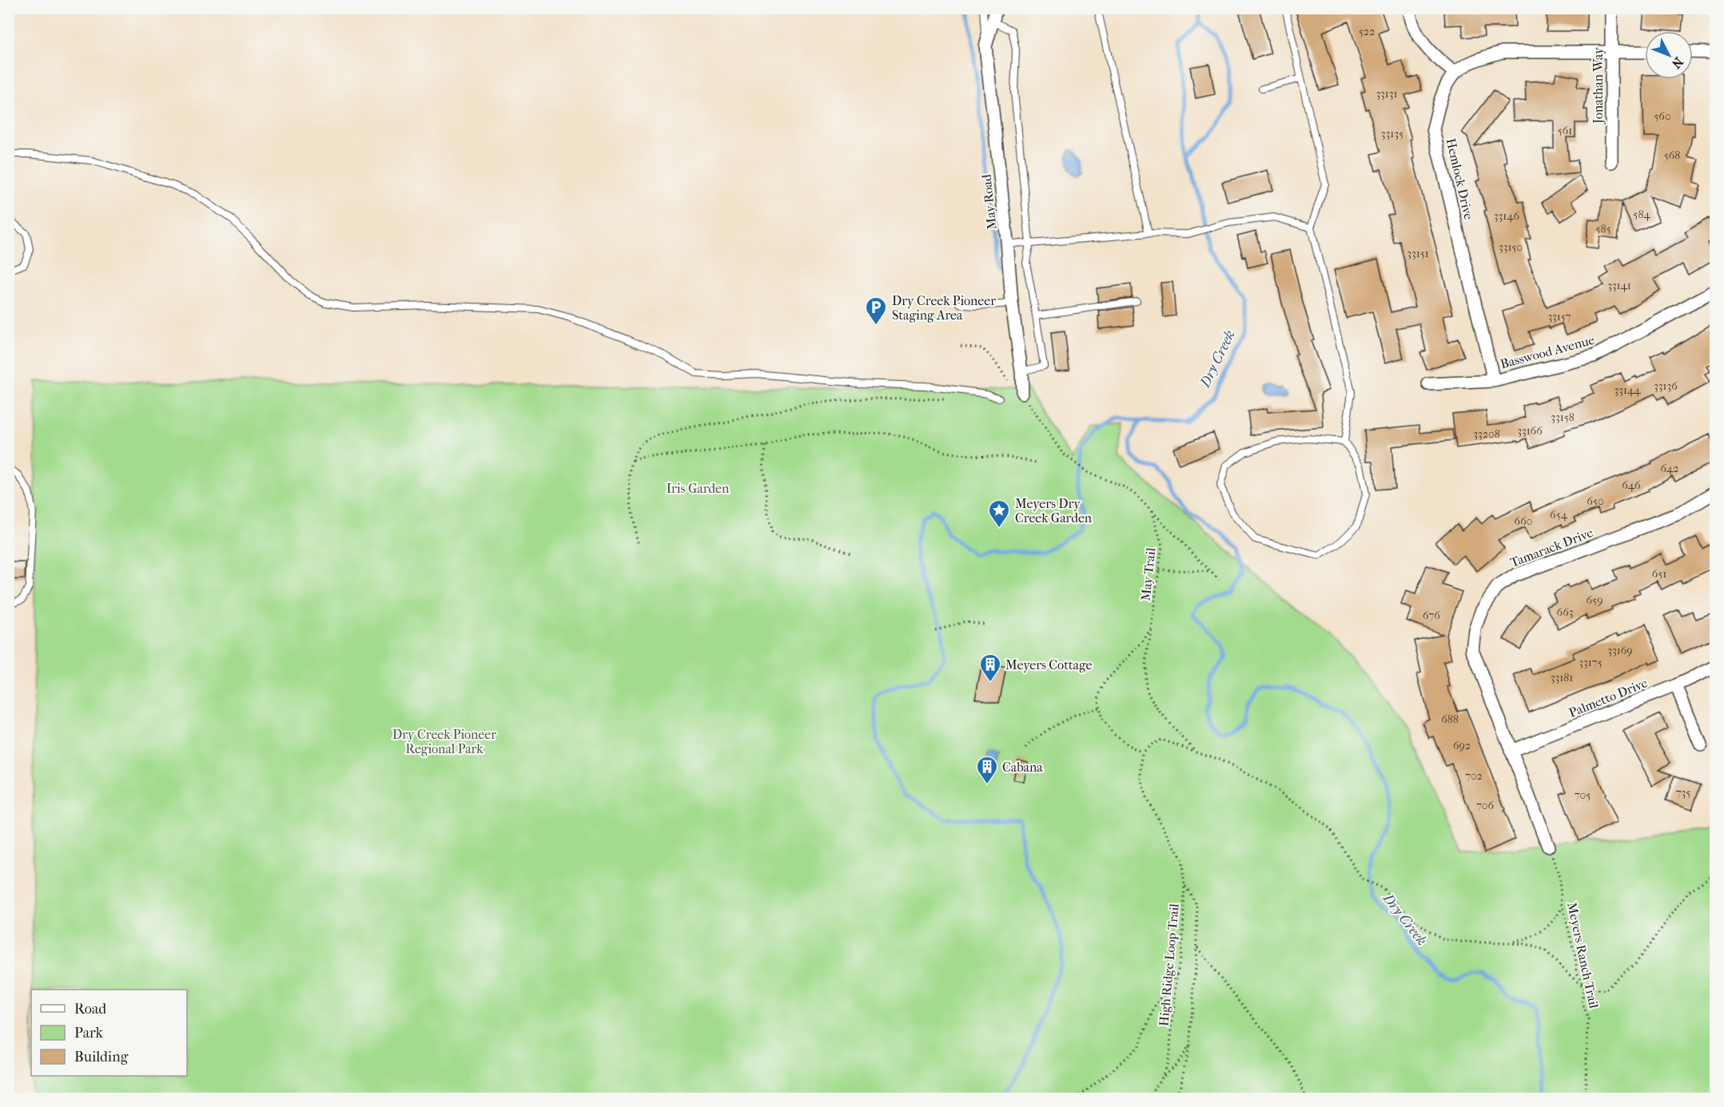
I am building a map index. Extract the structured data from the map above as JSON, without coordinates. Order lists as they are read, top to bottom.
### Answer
{
  "streets": {
    "street": [
      "Jonathan Way",
      "Hemlock Drive",
      "May Road",
      "Basswood Avenue",
      "Tamarack Drive",
      "Palmetto Drive"
    ],
    "path": ["May Trail", "Meyers Ranch Trail", "High Ridge Loop Trail"]
  },
  "crossings": [
    ["Jonathan Way", "Hemlock Drive"],
    ["Hemlock Drive", "Basswood Avenue"],
    ["May Road", "May Trail"],
    ["Tamarack Drive", "Palmetto Drive"],
    ["Tamarack Drive", "Meyers Ranch Trail"]
  ],
  "water": ["Dry Creek"],
  "parks": ["Iris Garden", "Dry Creek Pioneer Regional Park"],
  "places": {
    "parking": ["Dry Creek Pioneer Staging Area"],
    "place": ["Meyers Dry Creek Garden"],
    "building": ["Meyers Cottage", "Cabana"]
  },
  "house_numbers": [
    "522",
    "33131",
    "560",
    "561",
    "33135",
    "568",
    "584",
    "33146",
    "585",
    "33150",
    "33151",
    "33141",
    "33157",
    "33136",
    "33144",
    "33158",
    "33166",
    "33208",
    "642",
    "646",
    "650",
    "654",
    "660",
    "651",
    "659",
    "663",
    "676",
    "33169",
    "33175",
    "33181",
    "688",
    "692",
    "702",
    "735",
    "705",
    "706"
  ],
  "legend": ["Road", "Park", "Building"],
  "north": "bottom right"
}
